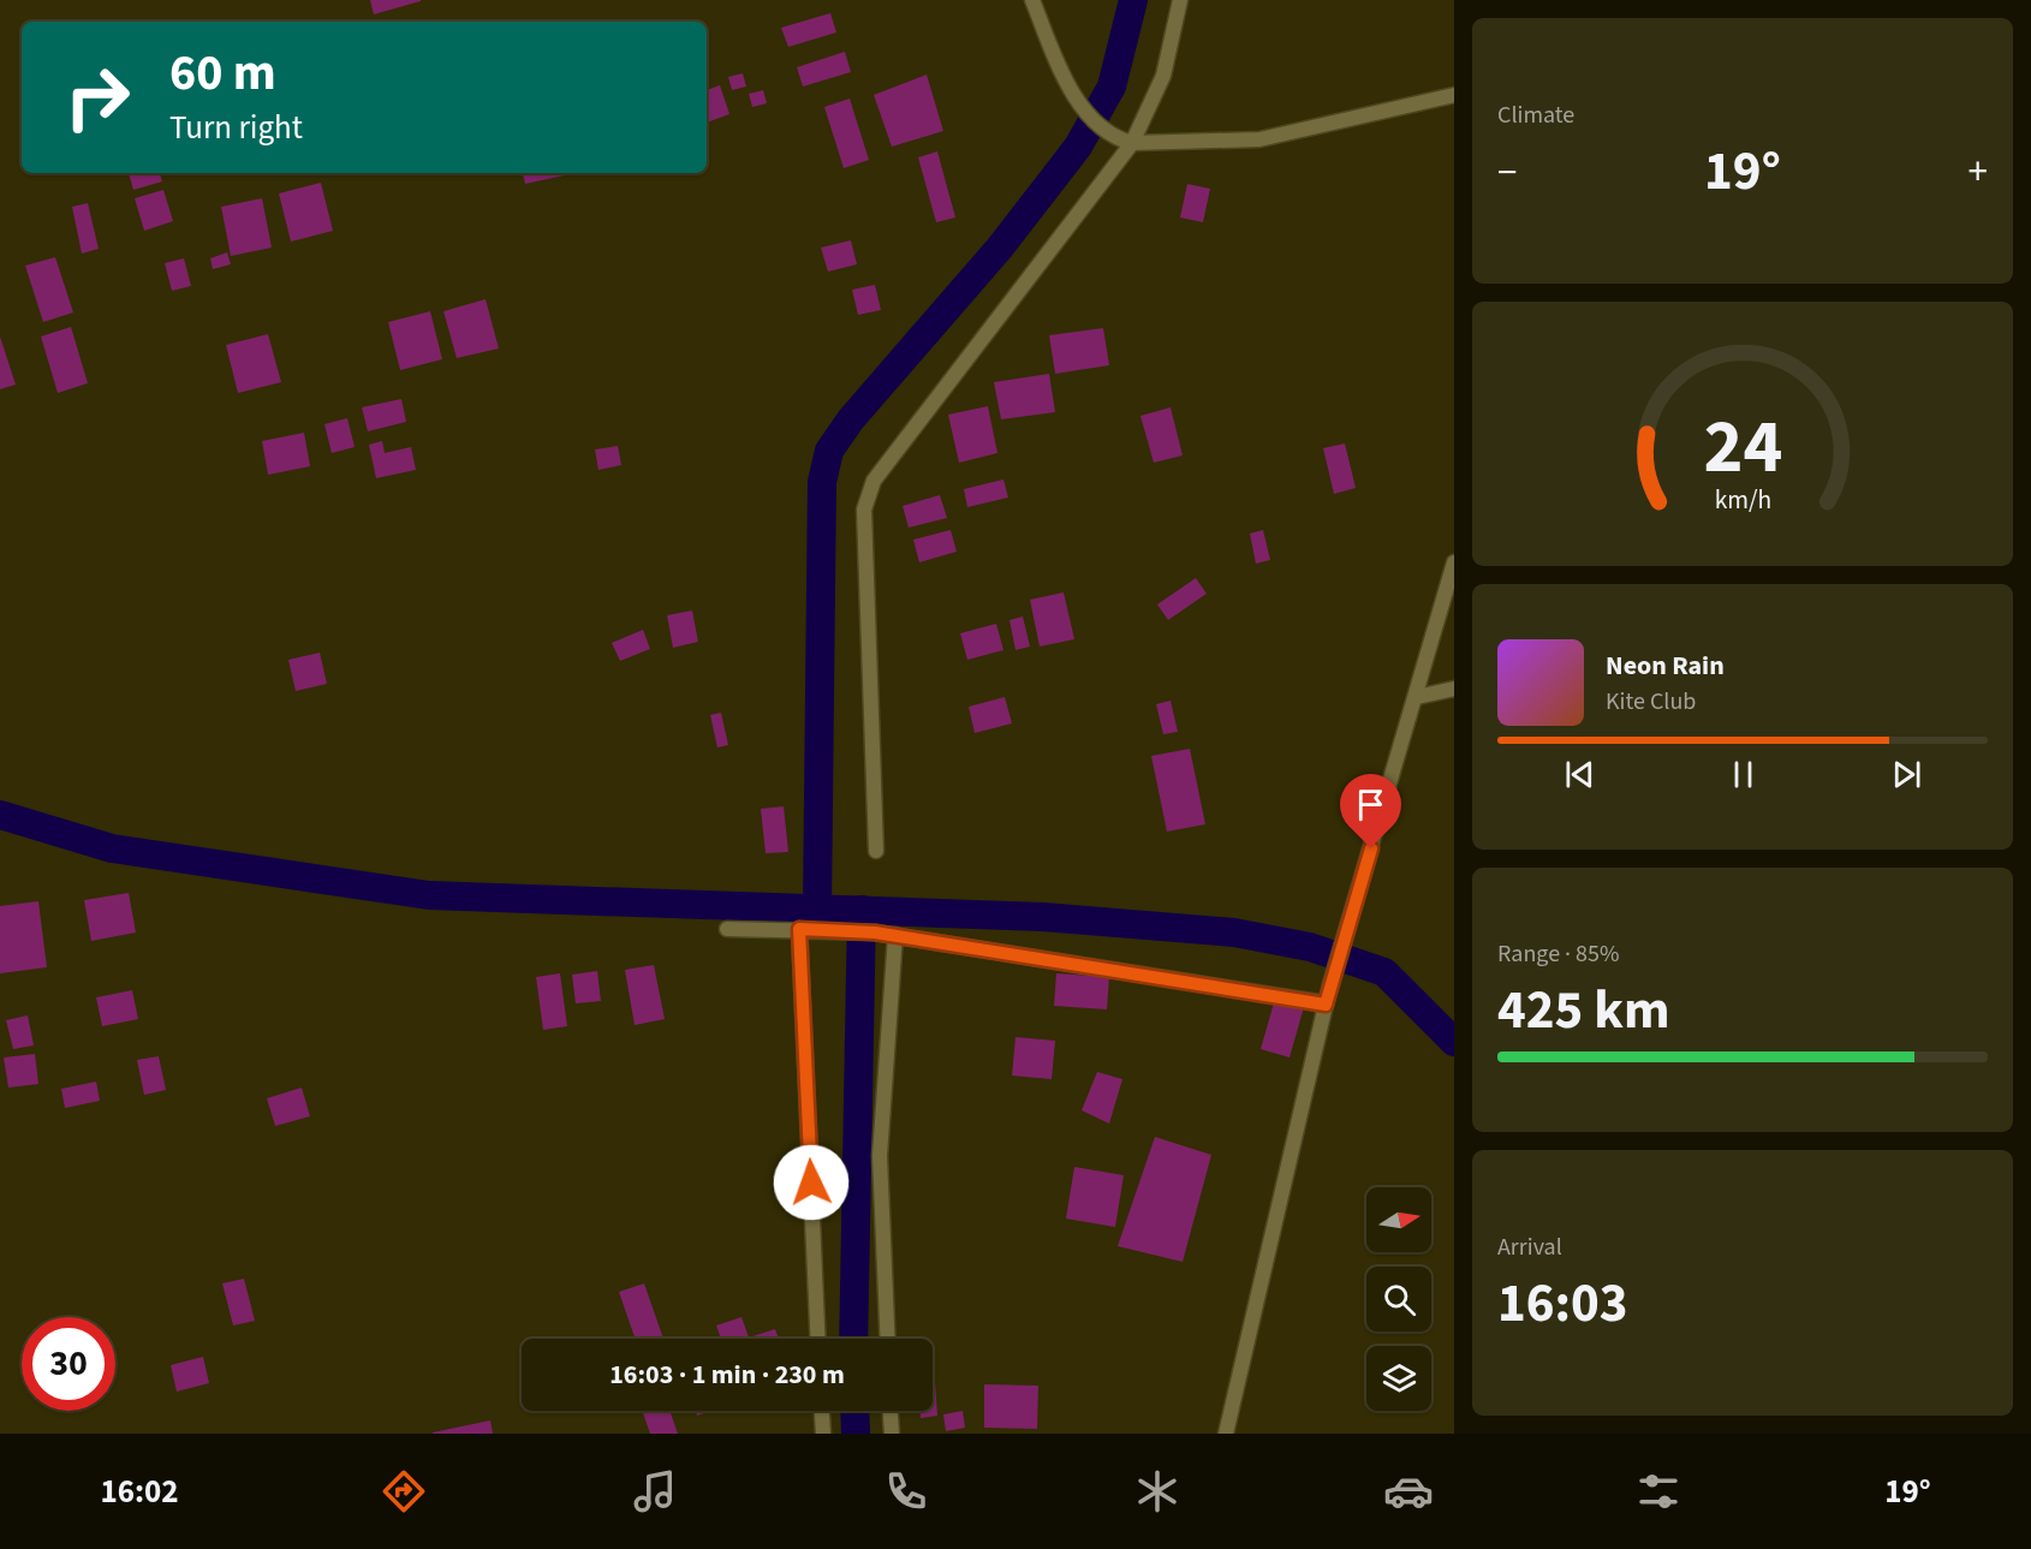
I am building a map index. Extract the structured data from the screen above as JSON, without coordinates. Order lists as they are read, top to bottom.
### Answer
{
  "north": "right",
  "page": {
    "tile": [
      "Climate",
      ["Range · 85%", "425 km"],
      ["Arrival", "16:03"]
    ],
    "turn": ["60 m", "Turn right"],
    "heat": ["−", "19°", "+"],
    "song": ["Neon Rain", "Kite Club"],
    "limit": "30",
    "trip": "16:03 · 1 min · 230 m",
    "tabs": ["16:02", "19°"],
    "gauge": ["24", "km/h"]
  }
}
